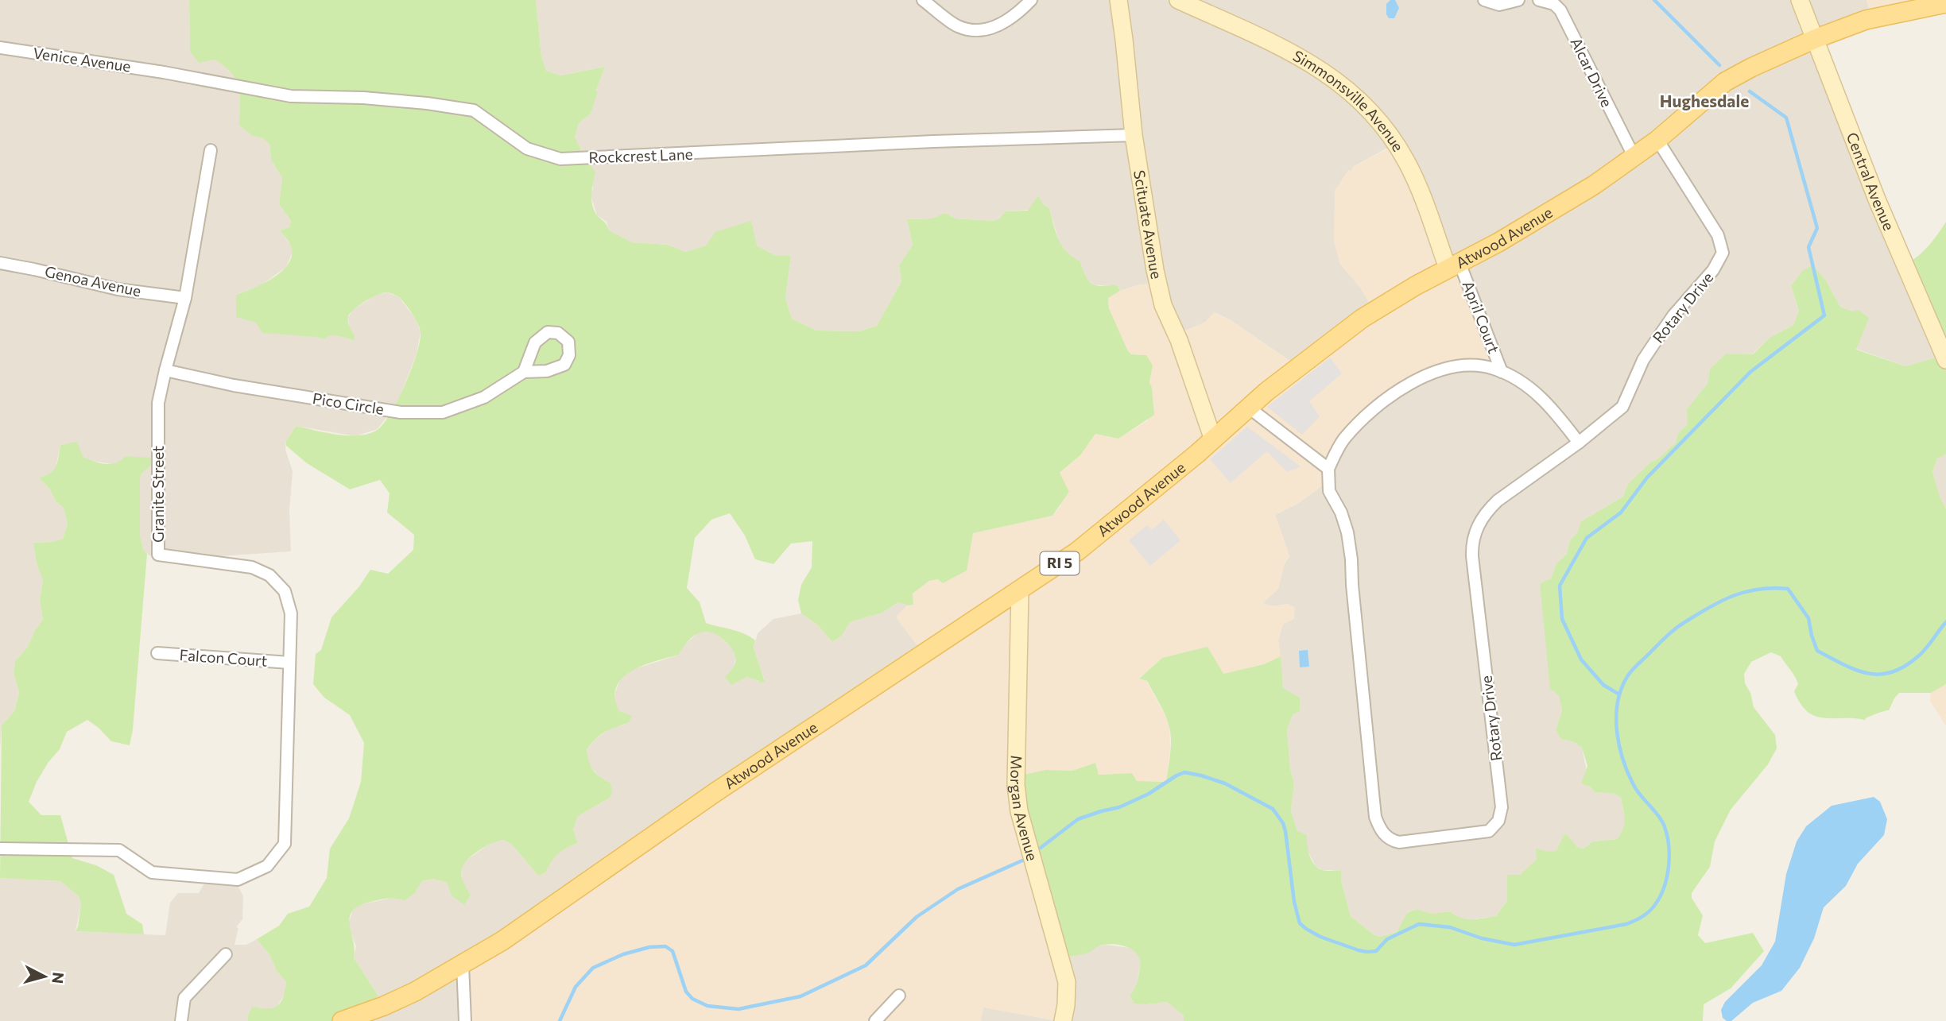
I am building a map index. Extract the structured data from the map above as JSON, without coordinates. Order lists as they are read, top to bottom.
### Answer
{
  "streets": {
    "main road": ["Atwood Avenue", "RI 5"],
    "street": [
      "Venice Avenue",
      "Alcar Drive",
      "Simmonsville Avenue",
      "Rockcrest Lane",
      "Central Avenue",
      "Scituate Avenue",
      "Genoa Avenue",
      "Rotary Drive",
      "April Court",
      "Pico Circle",
      "Granite Street",
      "Falcon Court",
      "Morgan Avenue"
    ]
  },
  "crossings": [
    ["Venice Avenue", "Rockcrest Lane"],
    ["Alcar Drive", "Atwood Avenue"],
    ["Simmonsville Avenue", "Atwood Avenue"],
    ["Simmonsville Avenue", "April Court"],
    ["Rockcrest Lane", "Scituate Avenue"],
    ["Central Avenue", "Atwood Avenue"],
    ["Scituate Avenue", "Atwood Avenue"],
    ["Atwood Avenue", "Rotary Drive"],
    ["Atwood Avenue", "April Court"],
    ["Atwood Avenue", "Morgan Avenue"],
    ["Genoa Avenue", "Granite Street"],
    ["Pico Circle", "Granite Street"],
    ["Granite Street", "Falcon Court"]
  ],
  "districts": ["Hughesdale"],
  "north": "right"
}
